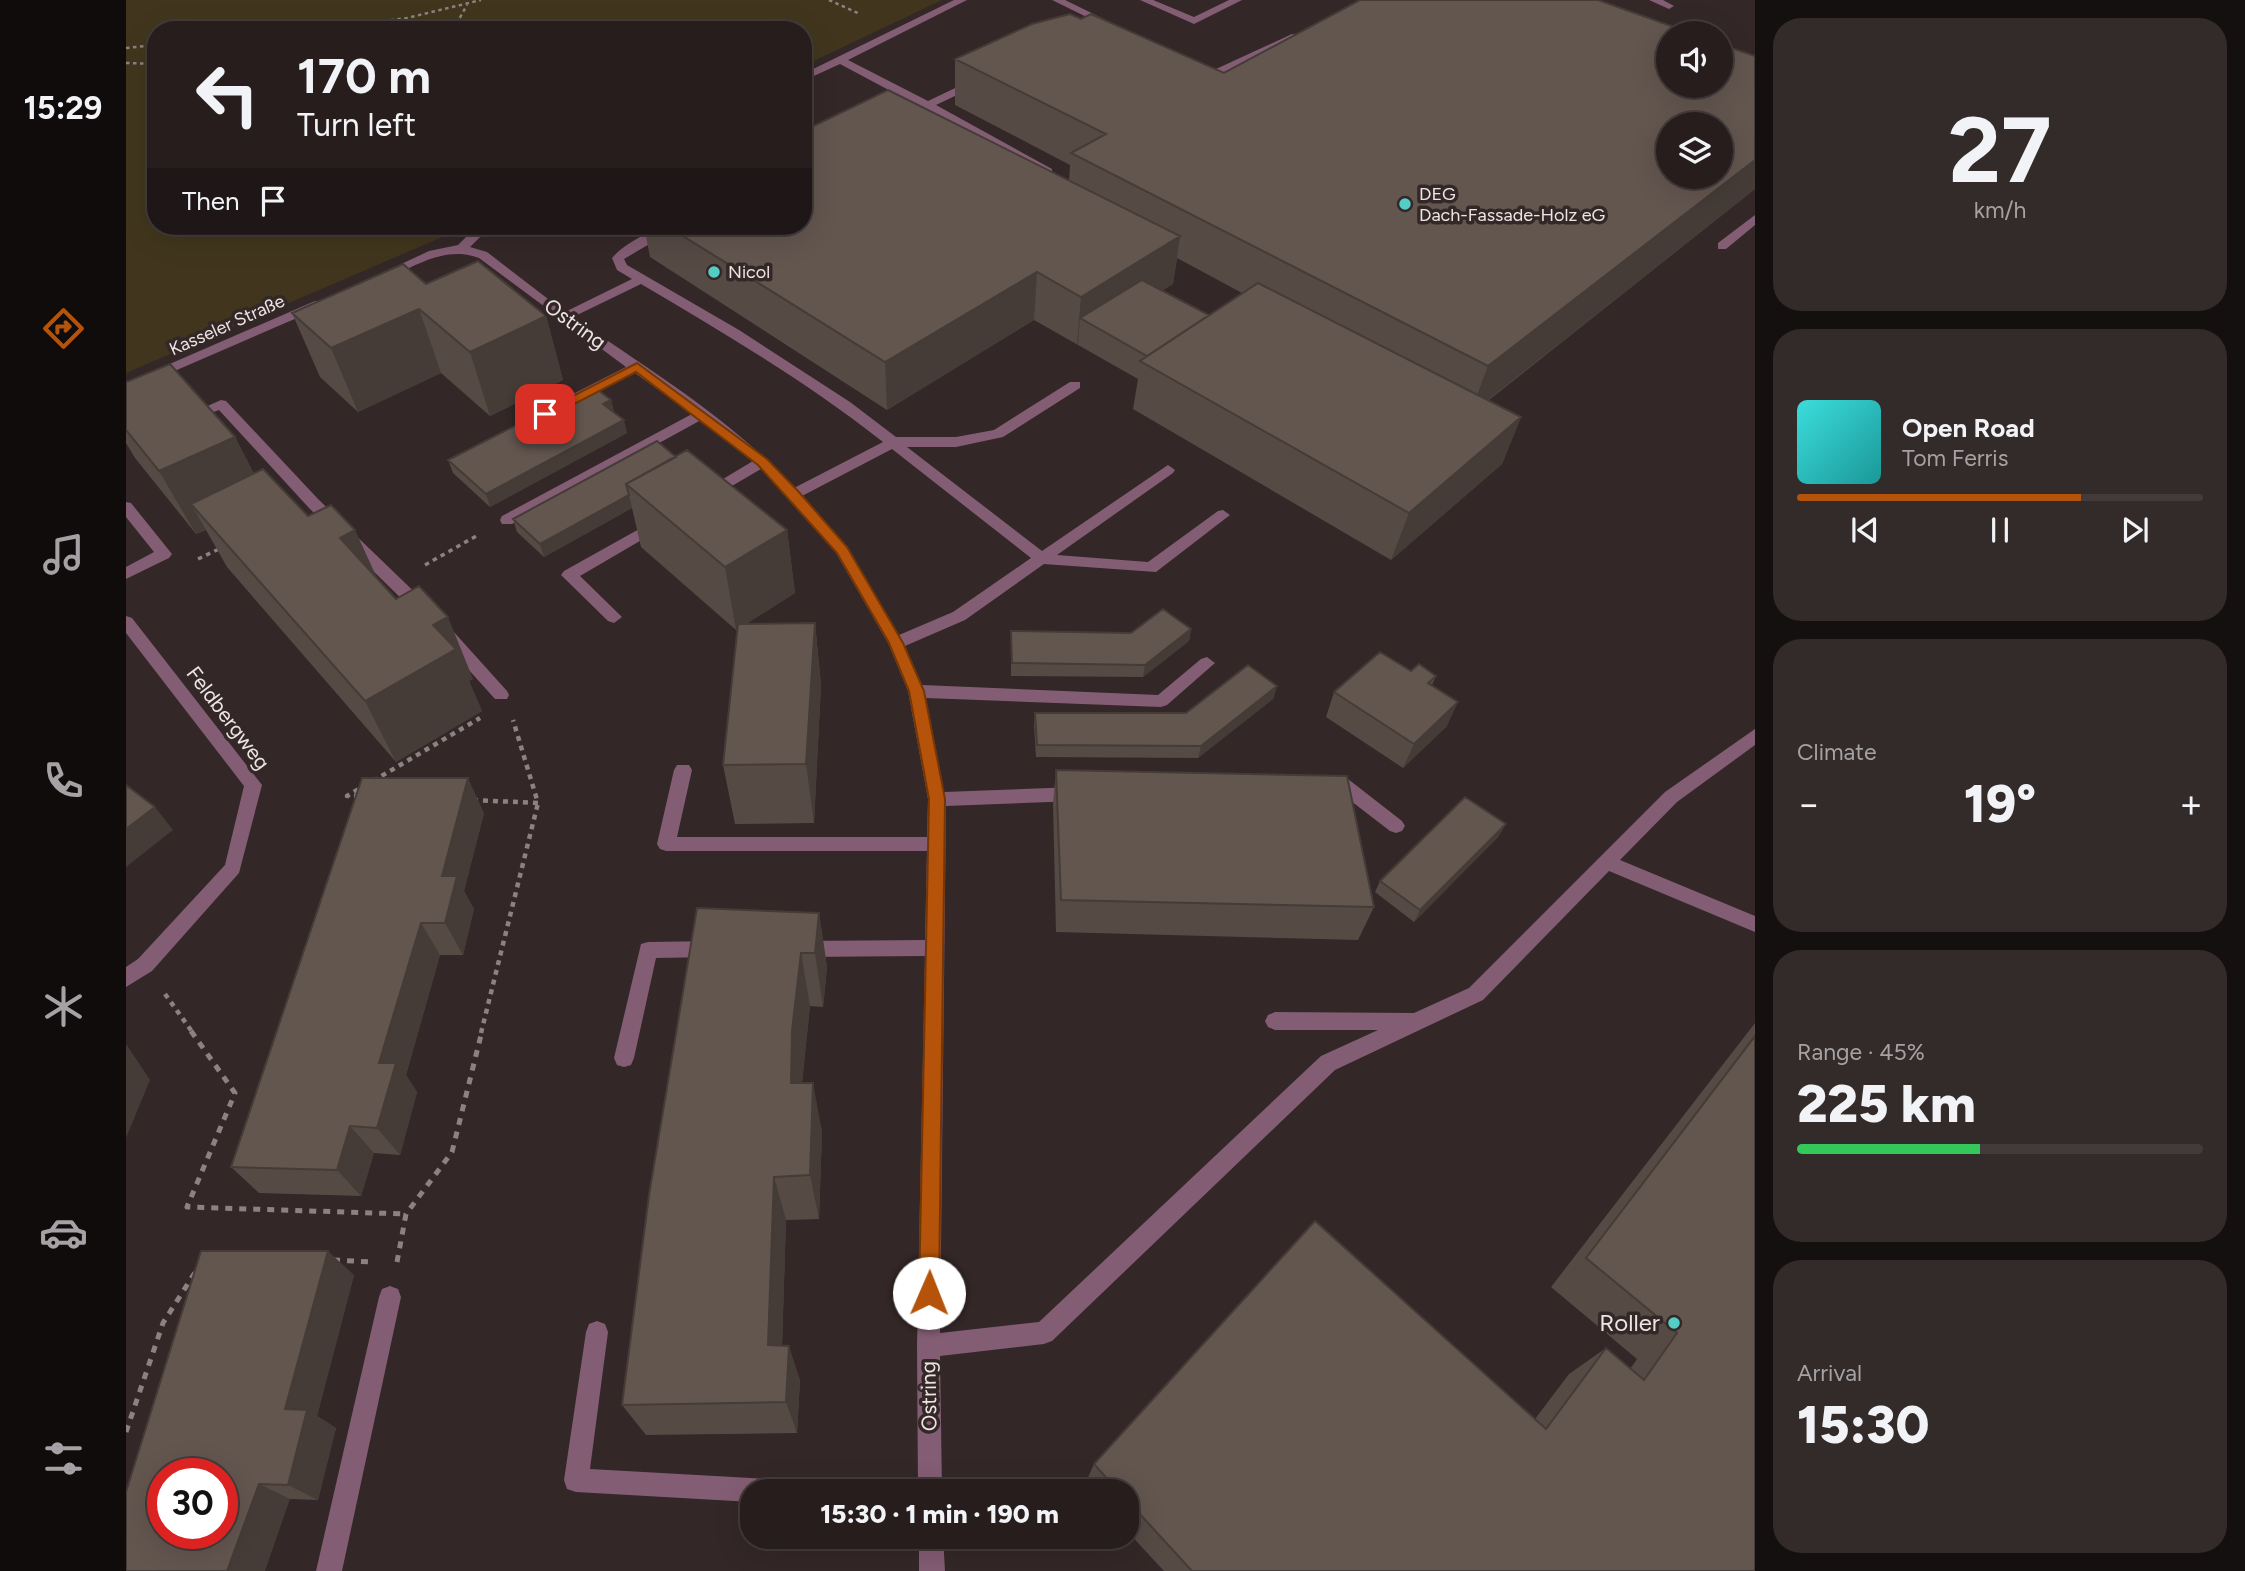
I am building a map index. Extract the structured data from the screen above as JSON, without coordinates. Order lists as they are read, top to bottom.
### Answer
{
  "streets": {
    "street": ["Ostring", "Kasseler Straße", "Feldbergweg"]
  },
  "places": ["DEG Dach-Fassade-Holz eG", "Nicol", "Roller"],
  "page": {
    "tabs": "15:29",
    "tile": [
      ["27", "km/h"],
      "Climate",
      ["Range · 45%", "225 km"],
      ["Arrival", "15:30"]
    ],
    "turn": ["170 m", "Turn left"],
    "then": "Then",
    "song": ["Open Road", "Tom Ferris"],
    "heat": ["−", "19°", "+"],
    "limit": "30",
    "trip": "15:30 · 1 min · 190 m"
  }
}
